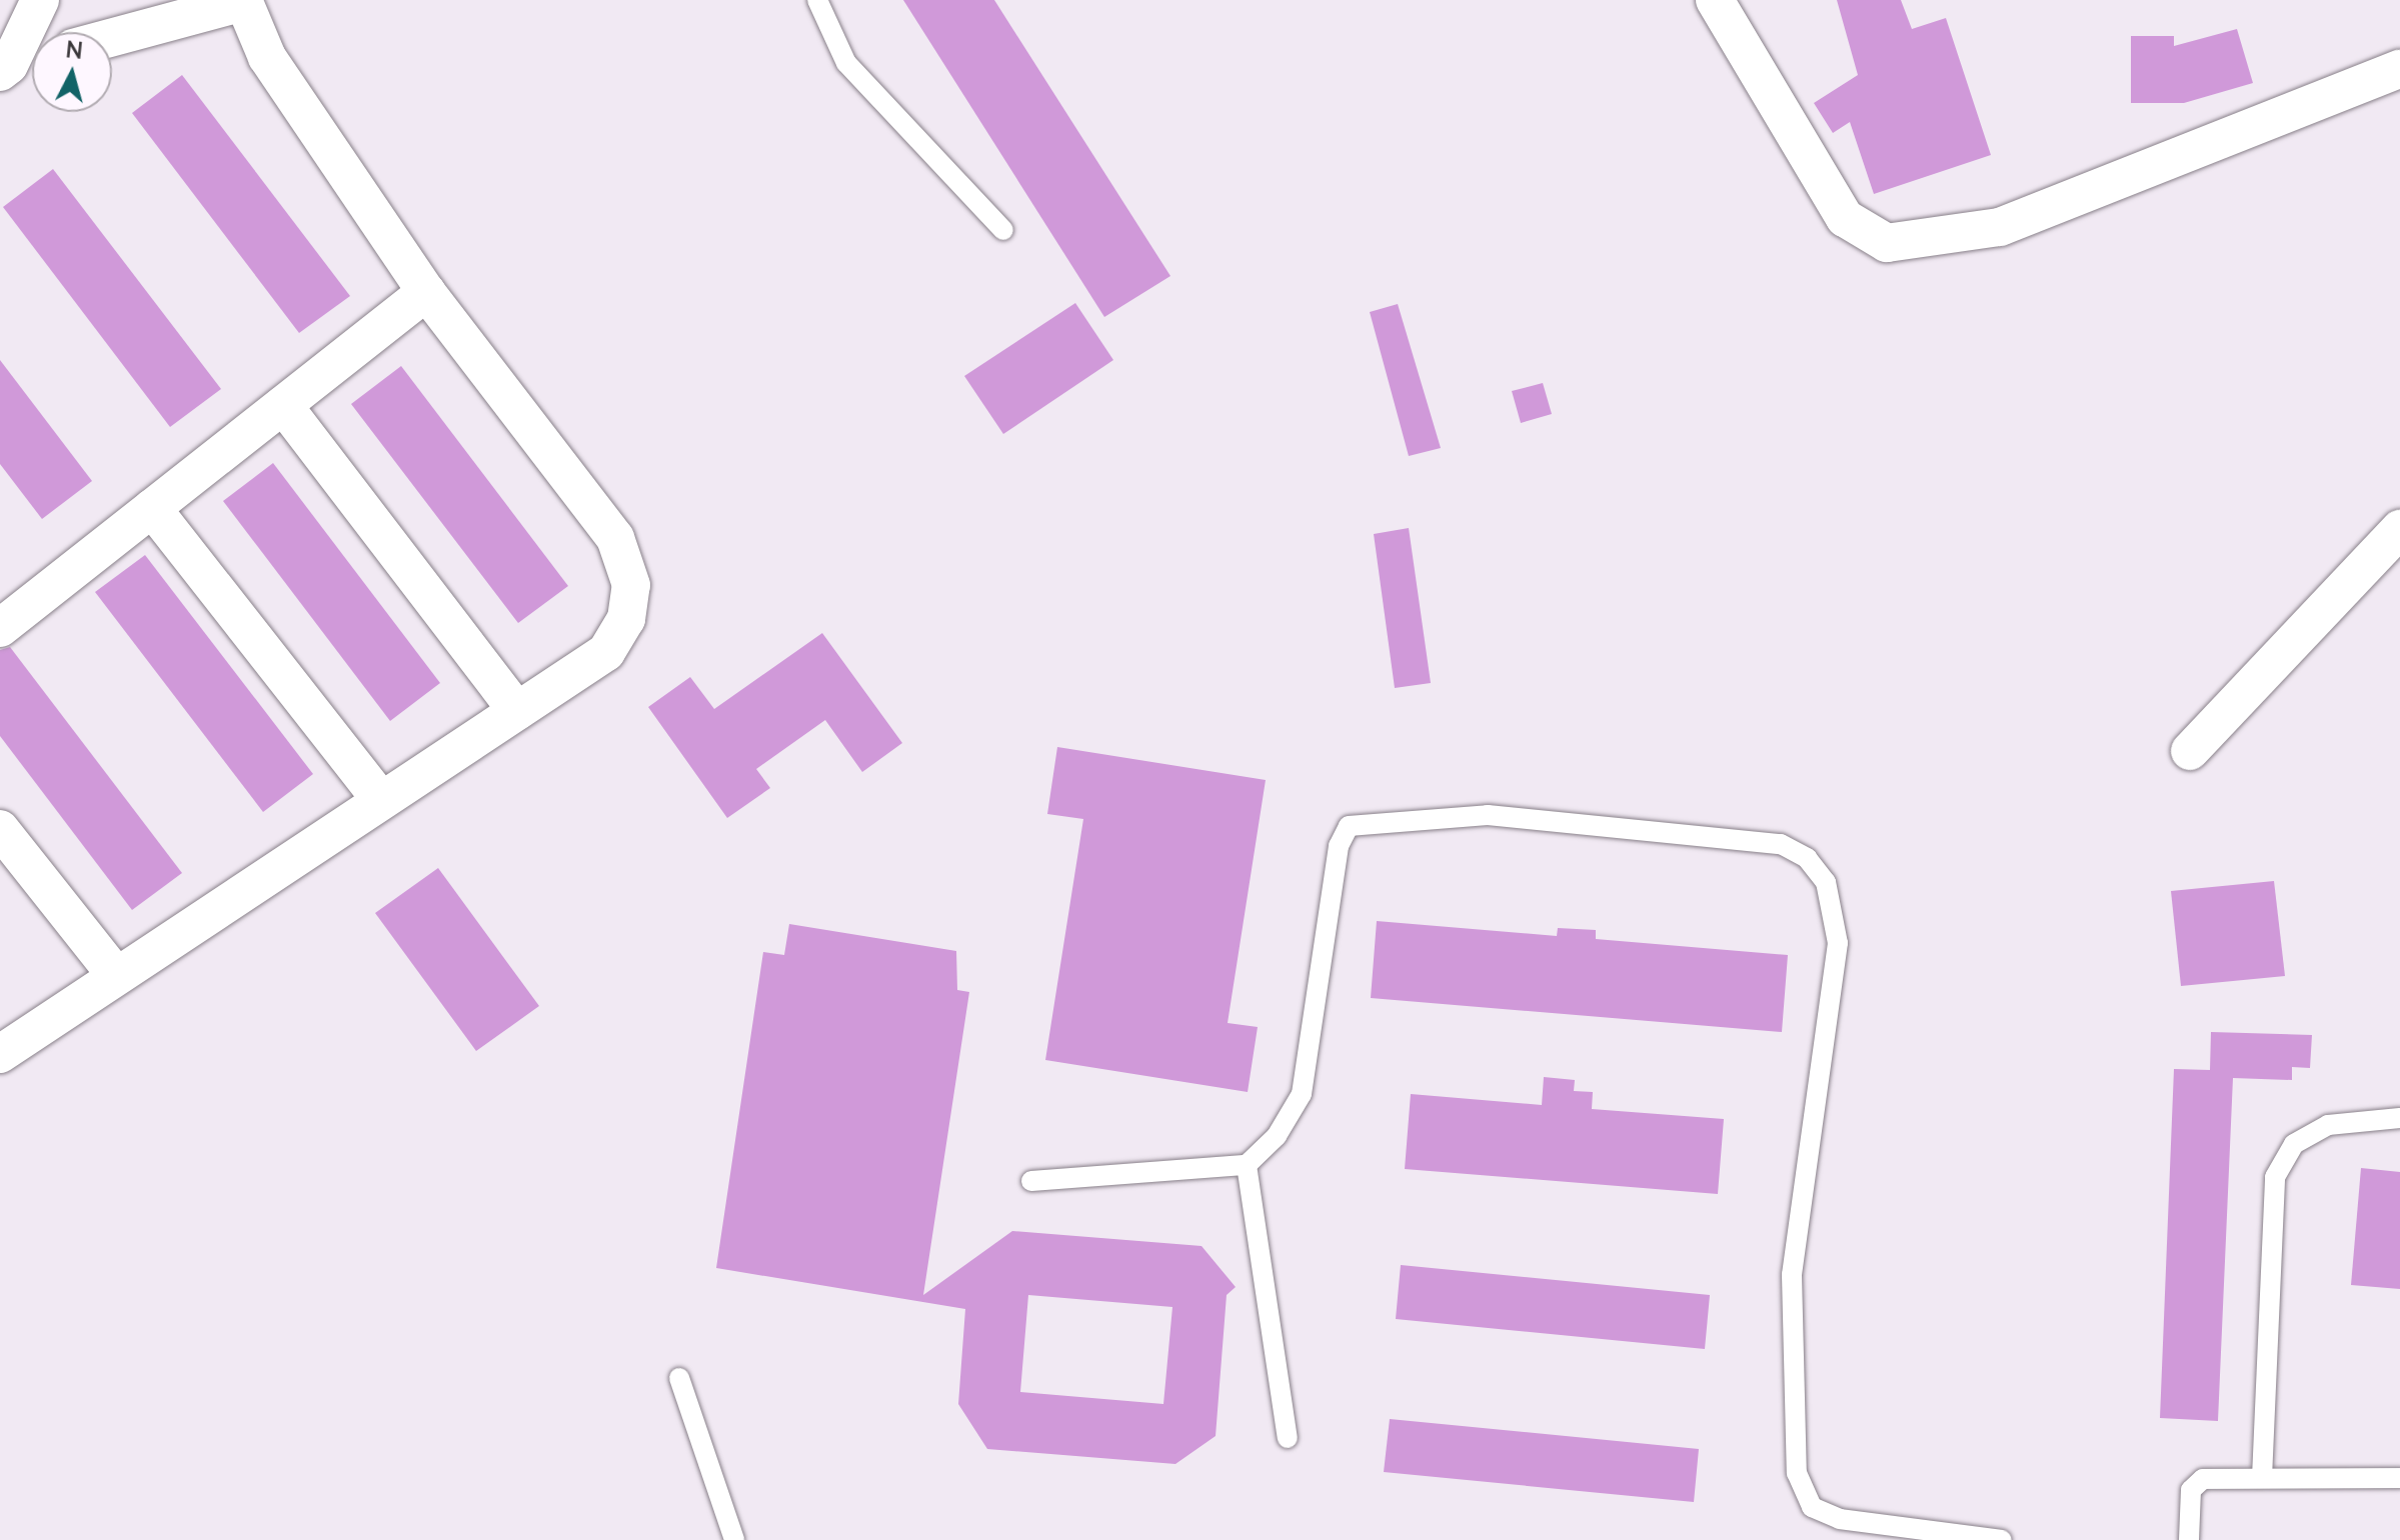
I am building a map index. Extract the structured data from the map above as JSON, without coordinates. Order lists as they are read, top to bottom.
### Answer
{
  "north": "top"
}
